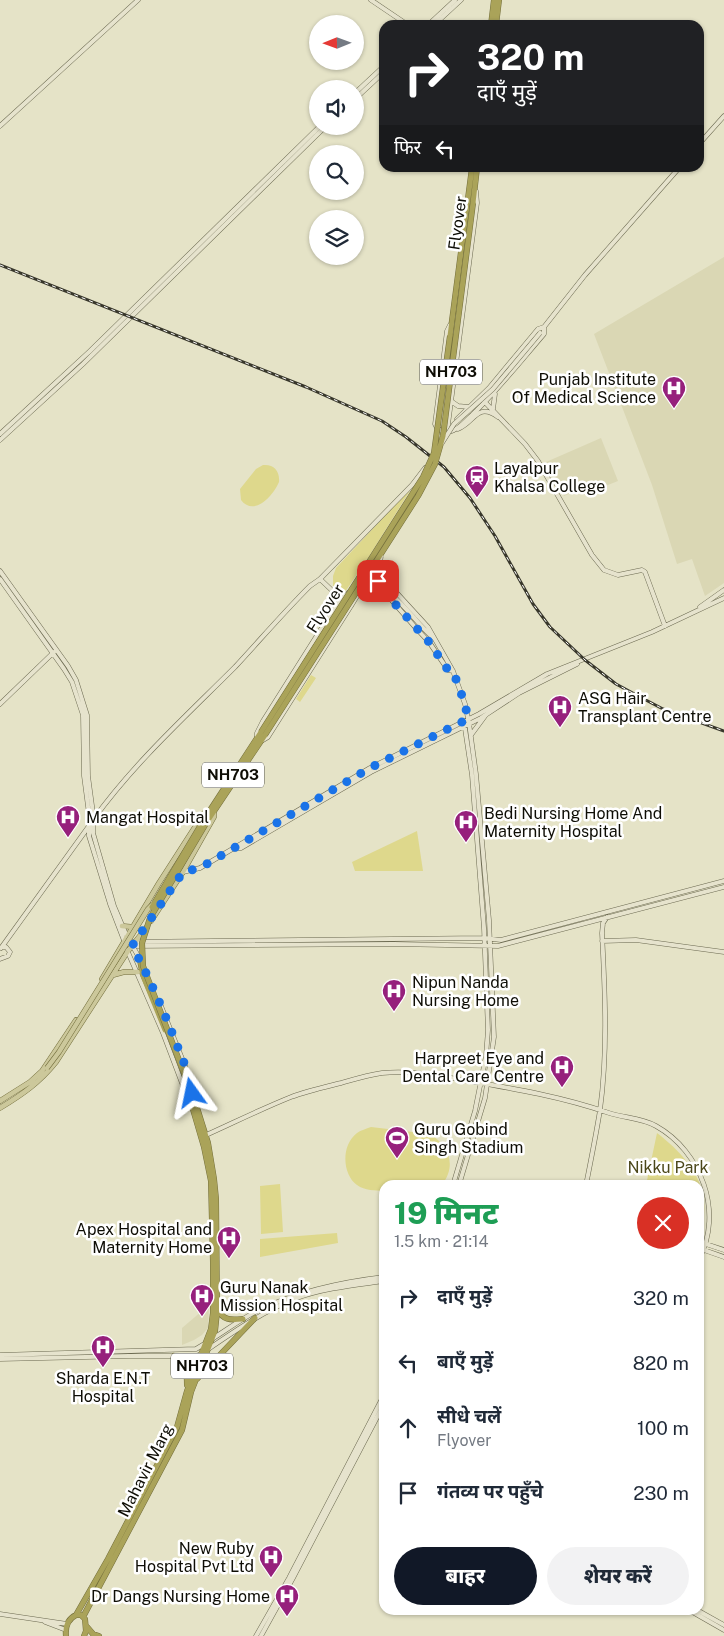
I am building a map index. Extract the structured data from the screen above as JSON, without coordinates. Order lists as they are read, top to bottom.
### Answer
{
  "streets": {
    "highway": ["Flyover", "NH703", "Mahavir Marg"]
  },
  "crossings": [
    ["Flyover", "NH703"],
    ["NH703", "Mahavir Marg"]
  ],
  "parks": ["Nikku Park"],
  "places": {
    "hospital": [
      "Punjab Institute Of Medical Science",
      "ASG Hair Transplant Centre",
      "Mangat Hospital",
      "Bedi Nursing Home And Maternity Hospital",
      "Nipun Nanda Nursing Home",
      "Harpreet Eye and Dental Care Centre",
      "Apex Hospital and Maternity Home",
      "Guru Nanak Mission Hospital",
      "Sharda E.N.T Hospital",
      "New Ruby Hospital Pvt Ltd",
      "Dr Dangs Nursing Home"
    ],
    "station": ["Layalpur Khalsa College"],
    "sports": ["Guru Gobind Singh Stadium"]
  },
  "north": "left",
  "page": {
    "turn": ["320 m", "दाएँ मुड़ें"],
    "then": "फिर",
    "heading": ["19 मिनट", "1.5 km · 21:14"],
    "list": [
      {
        "name": "दाएँ मुड़ें",
        "value": "320 m"
      },
      {
        "name": "बाएँ मुड़ें",
        "value": "820 m"
      },
      {
        "name": "सीधे चलें",
        "note": "Flyover",
        "value": "100 m"
      },
      {
        "name": "गंतव्य पर पहुँचे",
        "value": "230 m"
      }
    ],
    "buttons": ["बाहर", "शेयर करें"]
  }
}
